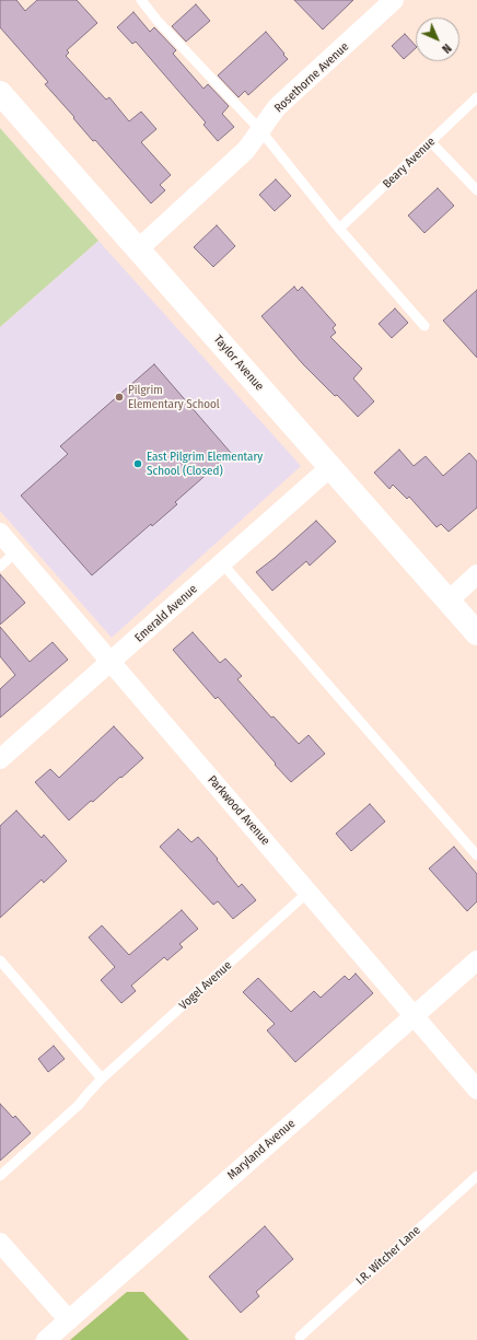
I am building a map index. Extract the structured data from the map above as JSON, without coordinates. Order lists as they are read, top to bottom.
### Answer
{
  "streets": {
    "main road": ["Taylor Avenue"],
    "street": [
      "Rosethorne Avenue",
      "Emerald Avenue",
      "Parkwood Avenue",
      "Maryland Avenue"
    ],
    "lane": ["Beary Avenue", "Vogel Avenue", "I.R. Witcher Lane"]
  },
  "crossings": [
    ["Rosethorne Avenue", "Taylor Avenue"],
    ["Taylor Avenue", "Emerald Avenue"],
    ["Emerald Avenue", "Parkwood Avenue"],
    ["Parkwood Avenue", "Vogel Avenue"],
    ["Parkwood Avenue", "Maryland Avenue"]
  ],
  "places": ["Pilgrim Elementary School", "East Pilgrim Elementary School (Closed)"],
  "north": "bottom right"
}
